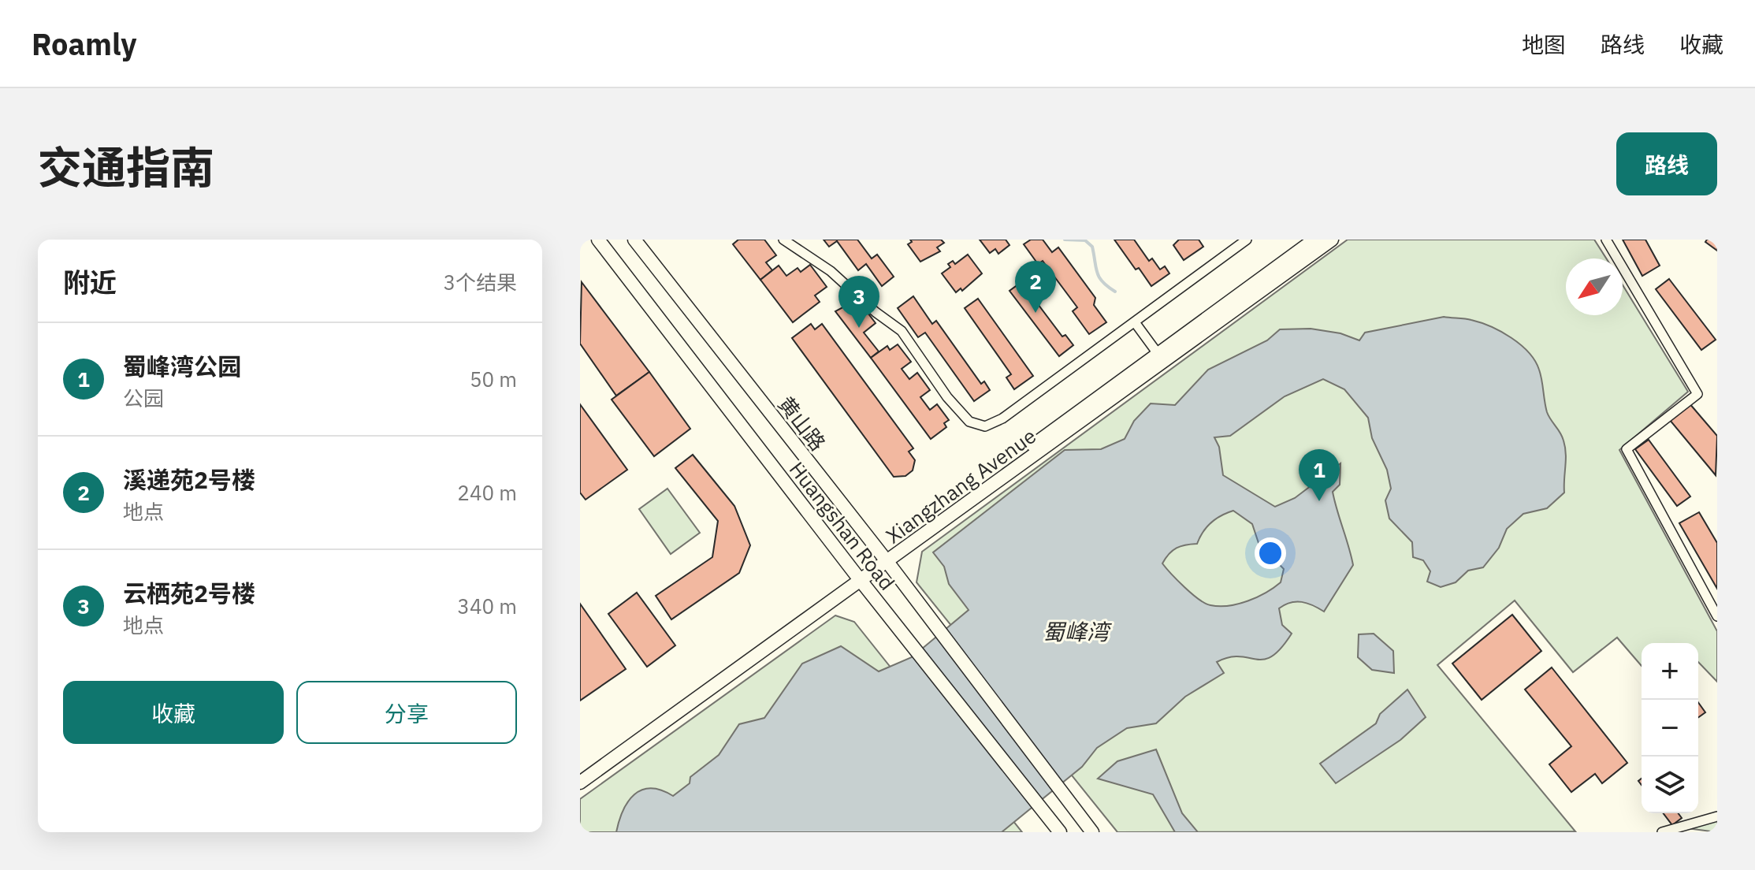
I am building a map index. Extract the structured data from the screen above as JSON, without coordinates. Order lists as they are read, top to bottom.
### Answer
{
  "streets": {
    "main road": ["黄山路", "Xiangzhang Avenue", "Huangshan Road"]
  },
  "crossings": [
    ["黄山路", "Xiangzhang Avenue"],
    ["Xiangzhang Avenue", "Huangshan Road"]
  ],
  "water": ["蜀峰湾"],
  "north": "bottom left",
  "page": {
    "header": "Roamly",
    "nav": ["地图", "路线", "收藏"],
    "title": "交通指南",
    "buttons": [
      "路线",
      ["收藏", "分享"]
    ],
    "heading": ["附近", "3个结果"],
    "pins": ["2", "3", "1"],
    "list": [
      {
        "mark": "1",
        "name": "蜀峰湾公园",
        "note": "公园",
        "value": "50 m"
      },
      {
        "mark": "2",
        "name": "溪递苑2号楼",
        "note": "地点",
        "value": "240 m"
      },
      {
        "mark": "3",
        "name": "云栖苑2号楼",
        "note": "地点",
        "value": "340 m"
      }
    ],
    "map_buttons": ["+", "−"]
  }
}
